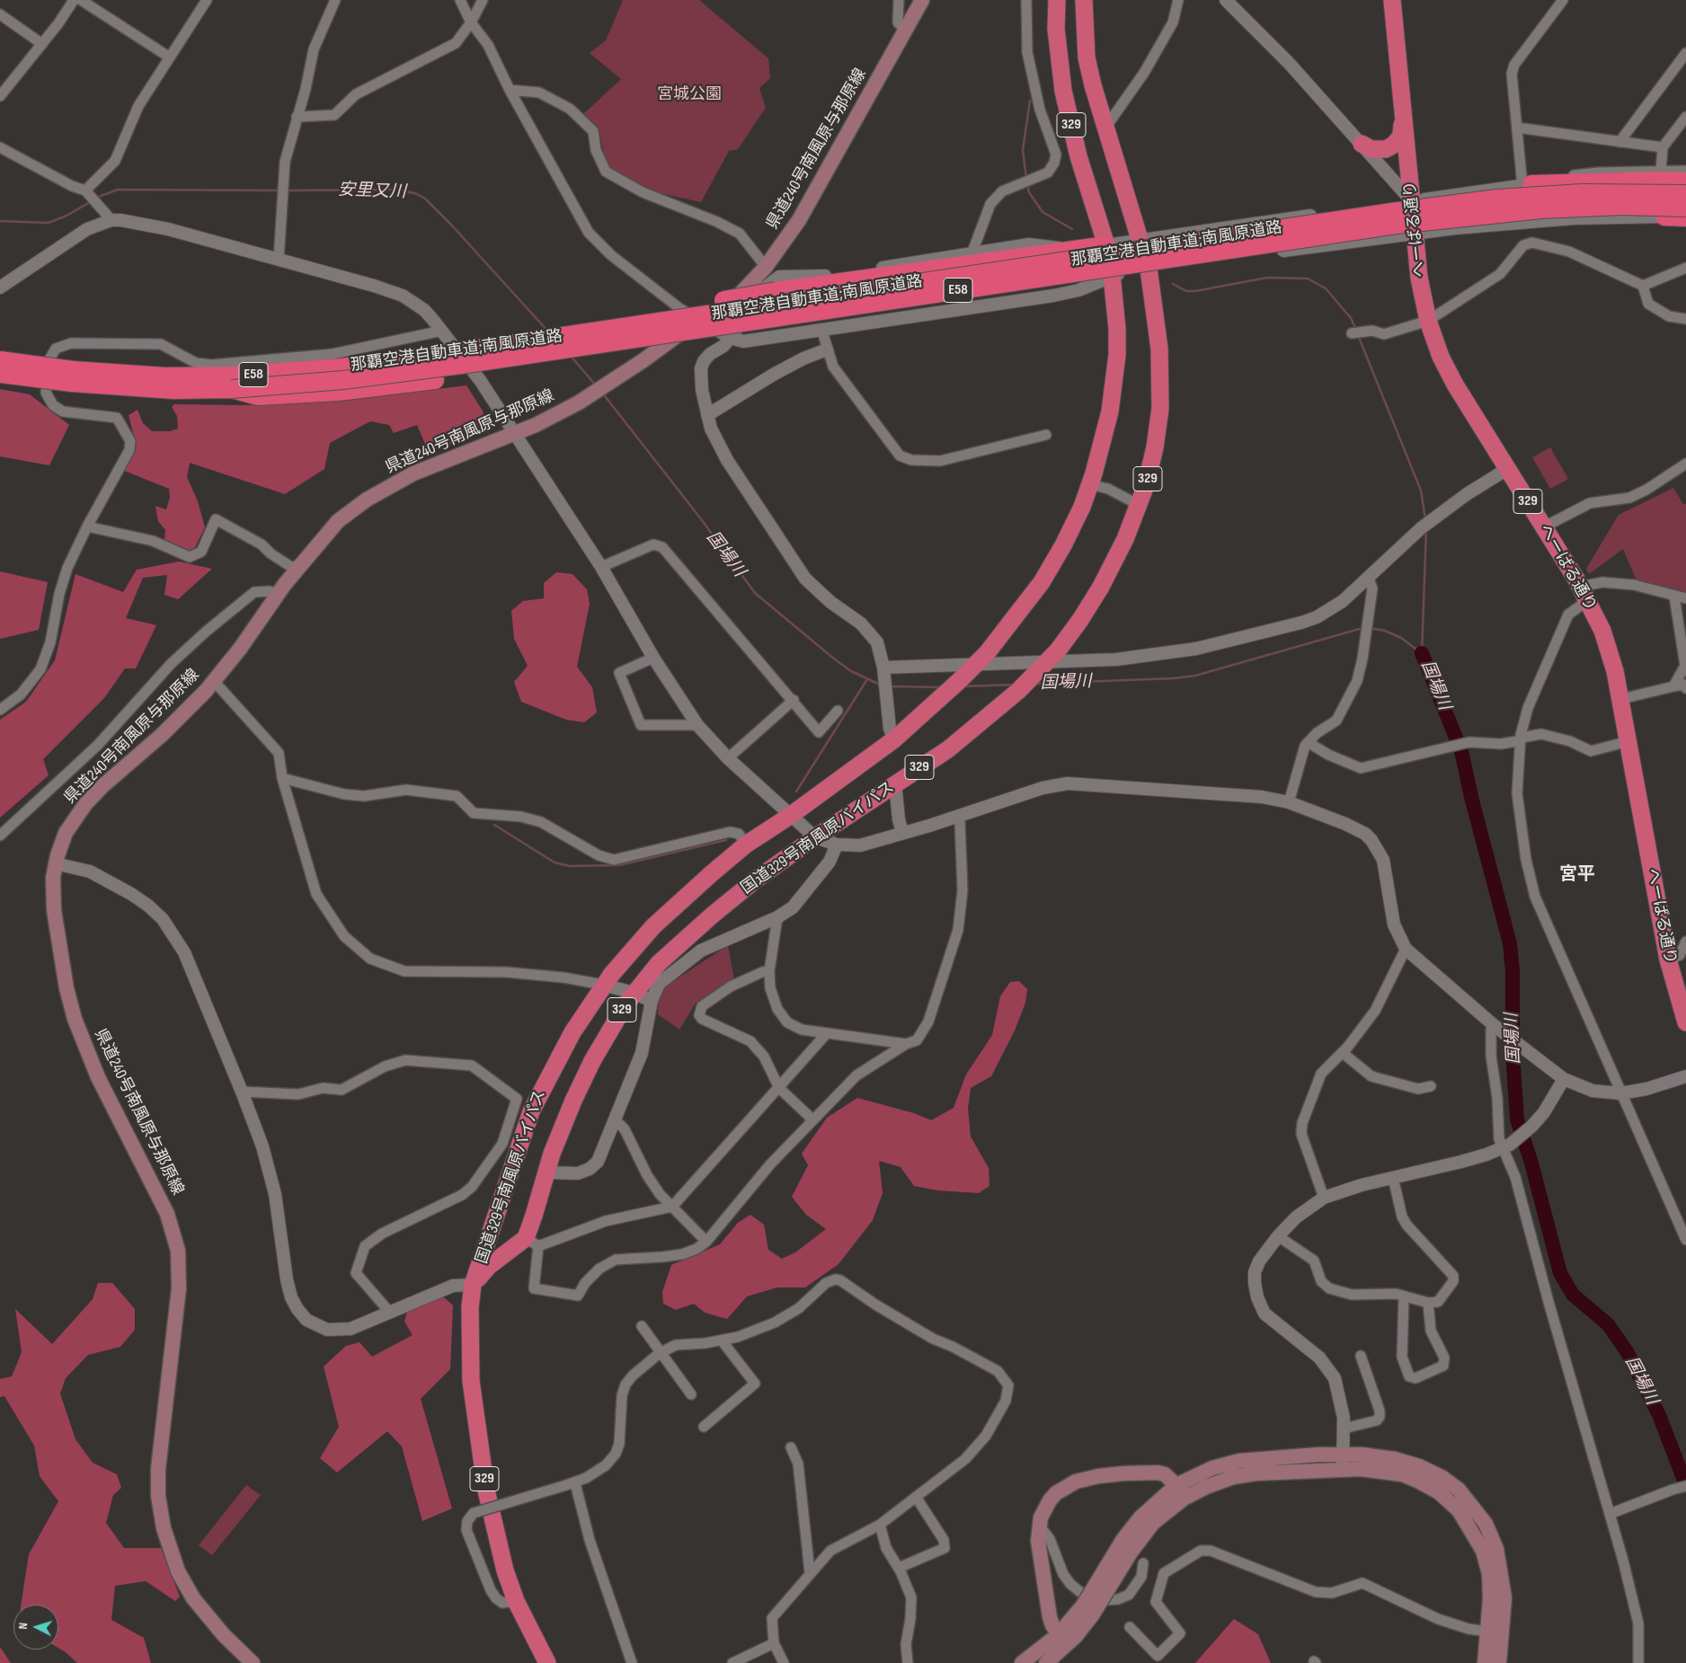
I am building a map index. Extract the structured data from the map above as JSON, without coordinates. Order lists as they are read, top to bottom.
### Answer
{
  "streets": {
    "highway": [
      "329",
      "へーばる通り",
      "那覇空港自動車道;南風原道路",
      "E58",
      "国道329号南風原バイパス"
    ],
    "main road": ["県道240号南風原与那原線"]
  },
  "crossings": [
    ["329", "国道329号南風原バイパス"]
  ],
  "districts": ["宮平"],
  "water": ["安里又川", "国場川"],
  "parks": ["宮城公園"],
  "north": "left"
}
